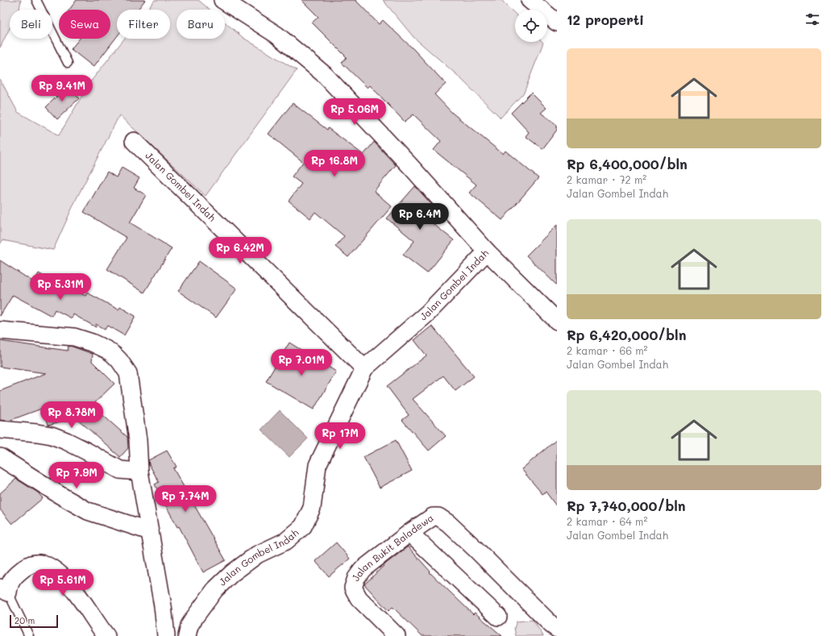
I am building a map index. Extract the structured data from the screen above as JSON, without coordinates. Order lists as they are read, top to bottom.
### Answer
{
  "streets": {
    "street": ["Jalan Gombel Indah", "Jalan Bukit Baladewa"]
  },
  "scale_bar": "20 m",
  "page": {
    "heading": "12 properti",
    "chip": [
      "Beli",
      "Sewa",
      "Filter",
      "Baru"
    ],
    "list": [
      {
        "name": "Rp 6,400,000/bln",
        "note": "2 kamar · 72 m² · Jalan Gombel Indah"
      },
      {
        "name": "Rp 6,420,000/bln",
        "note": "2 kamar · 66 m² · Jalan Gombel Indah"
      },
      {
        "name": "Rp 7,740,000/bln",
        "note": "2 kamar · 64 m² · Jalan Gombel Indah"
      }
    ],
    "price": [
      "Rp 9.41M",
      "Rp 5.06M",
      "Rp 16.8M",
      "Rp 6.4M",
      "Rp 6.42M",
      "Rp 5.31M",
      "Rp 7.01M",
      "Rp 8.78M",
      "Rp 17M",
      "Rp 7.9M",
      "Rp 7.74M",
      "Rp 5.61M"
    ],
    "scale": "20 m"
  }
}
